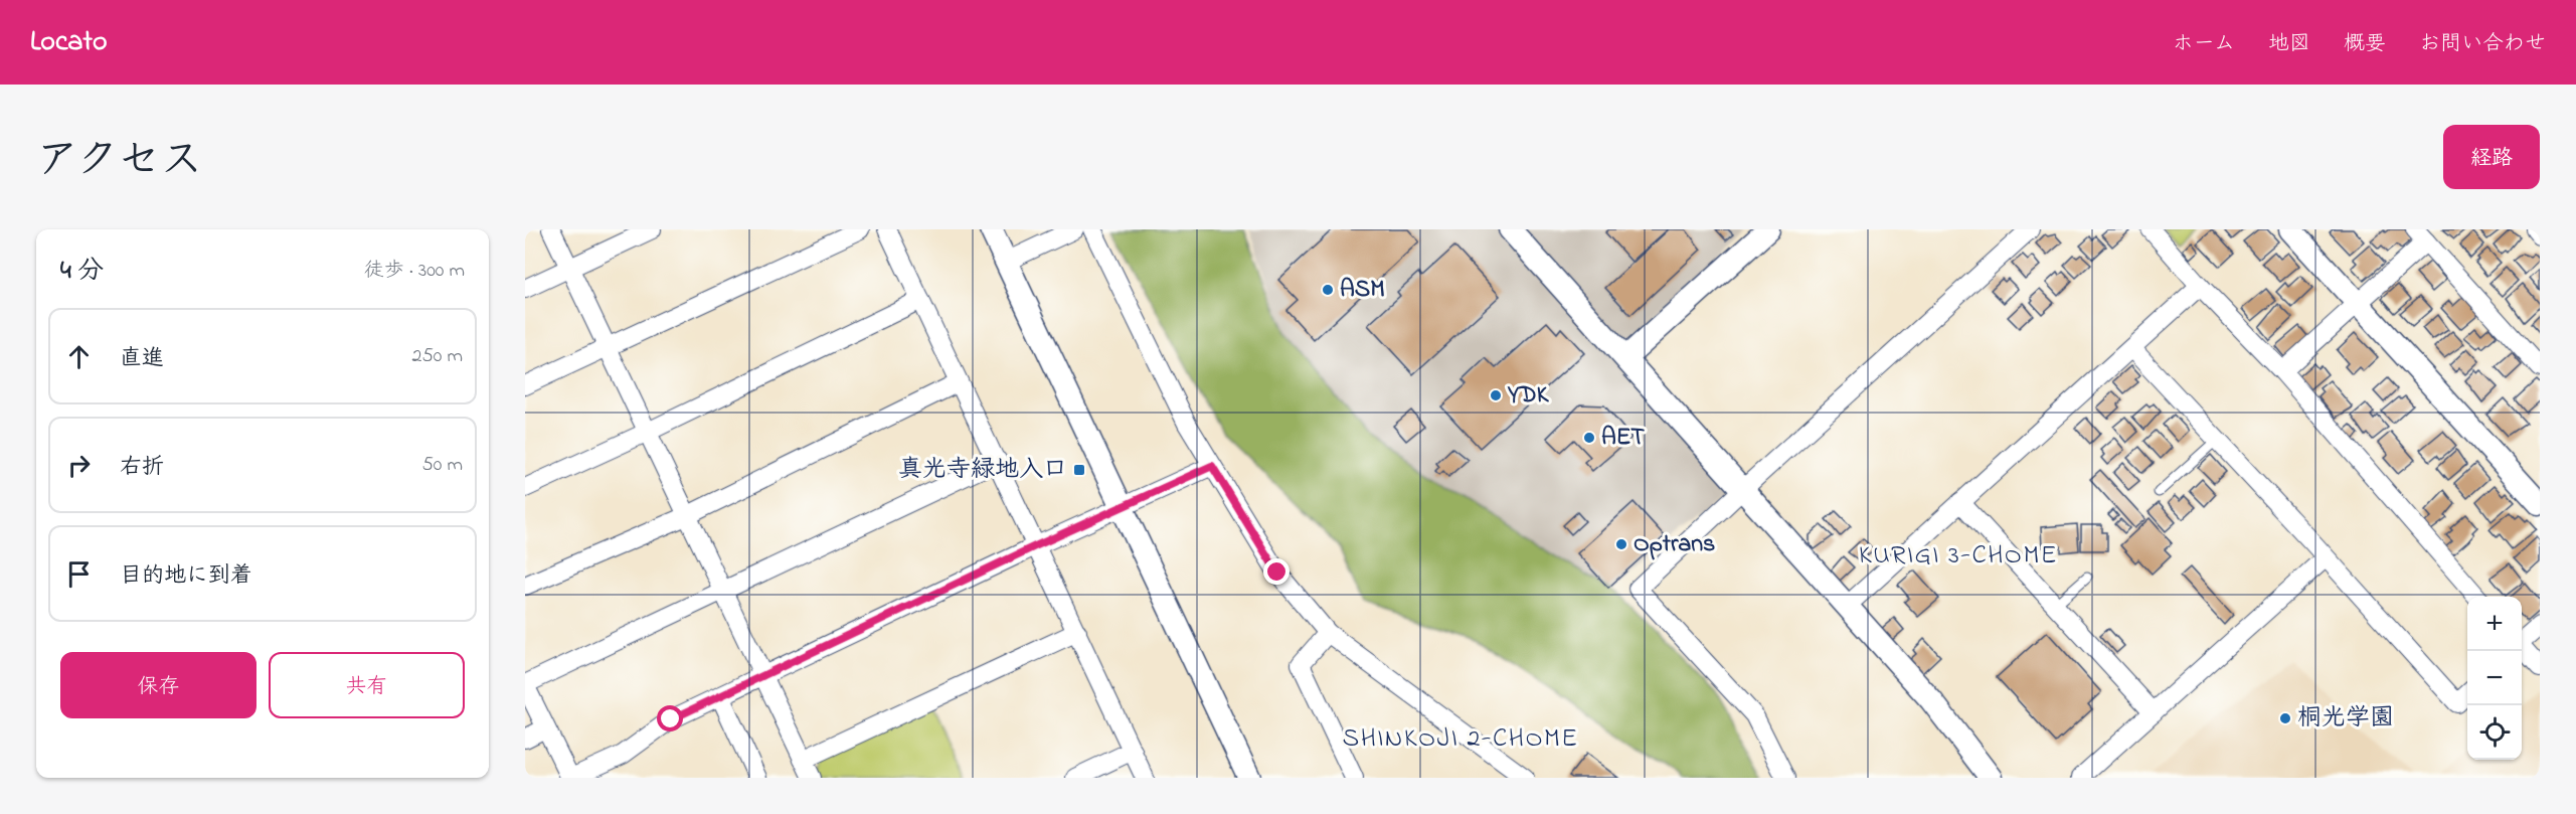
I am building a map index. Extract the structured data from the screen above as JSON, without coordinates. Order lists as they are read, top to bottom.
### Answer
{
  "districts": ["KURIGI 3-CHOME", "SHINKOJI 2-CHOME"],
  "places": {
    "other": [
      "ASM",
      "YDK",
      "AET",
      "Optrans",
      "桐光学園"
    ],
    "transit": ["真光寺緑地入口"]
  },
  "page": {
    "header": "Locato",
    "nav": [
      "ホーム",
      "地図",
      "概要",
      "お問い合わせ"
    ],
    "title": "アクセス",
    "buttons": [
      "経路",
      ["保存", "共有"]
    ],
    "heading": ["4 分", "徒歩 · 300 m"],
    "list": [
      ["直進", "250 m"],
      ["右折", "50 m"],
      "目的地に到着"
    ],
    "map_buttons": ["+", "−"]
  }
}
